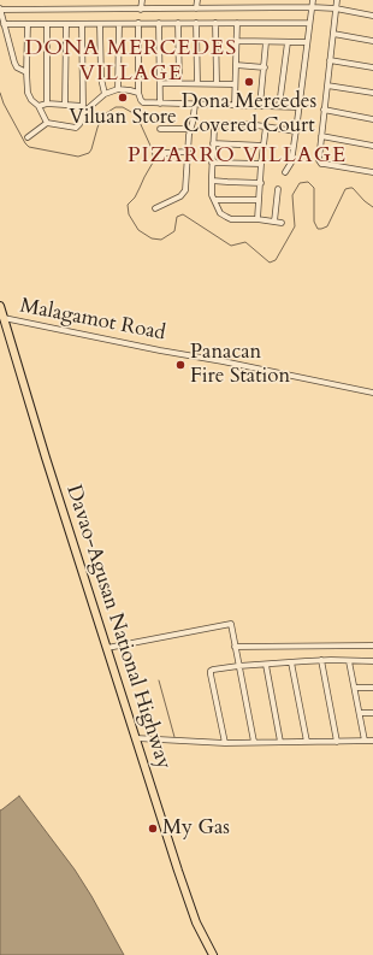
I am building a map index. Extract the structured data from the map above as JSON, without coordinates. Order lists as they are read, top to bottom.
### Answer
{
  "streets": {
    "highway": ["Davao-Agusan National Highway"],
    "street": ["Malagamot Road"]
  },
  "crossings": [
    ["Malagamot Road", "Davao-Agusan National Highway"]
  ],
  "districts": ["DONA MERCEDES VILLAGE", "PIZARRO VILLAGE"],
  "places": [
    "Dona Mercedes Covered Court",
    "Viluan Store",
    "Panacan Fire Station",
    "My Gas"
  ]
}
